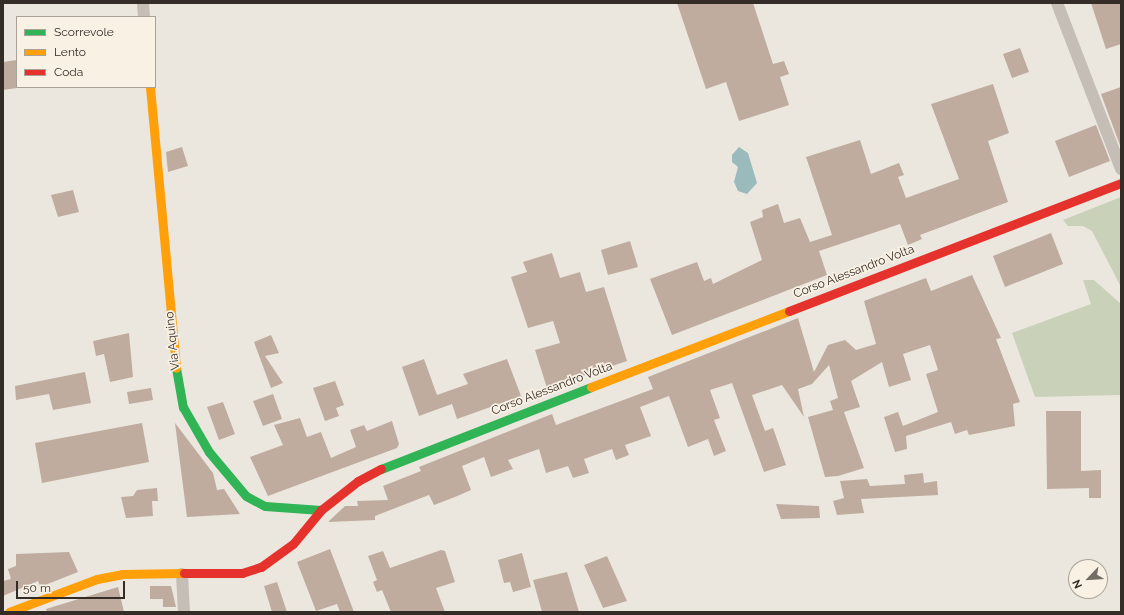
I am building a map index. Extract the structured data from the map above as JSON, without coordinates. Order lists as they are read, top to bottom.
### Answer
{
  "streets": {
    "main road": ["Corso Alessandro Volta", "Via Aquino"]
  },
  "crossings": [
    ["Corso Alessandro Volta", "Via Aquino"]
  ],
  "legend": ["Scorrevole", "Lento", "Coda"],
  "scale_bar": "50 m",
  "north": "bottom left"
}
